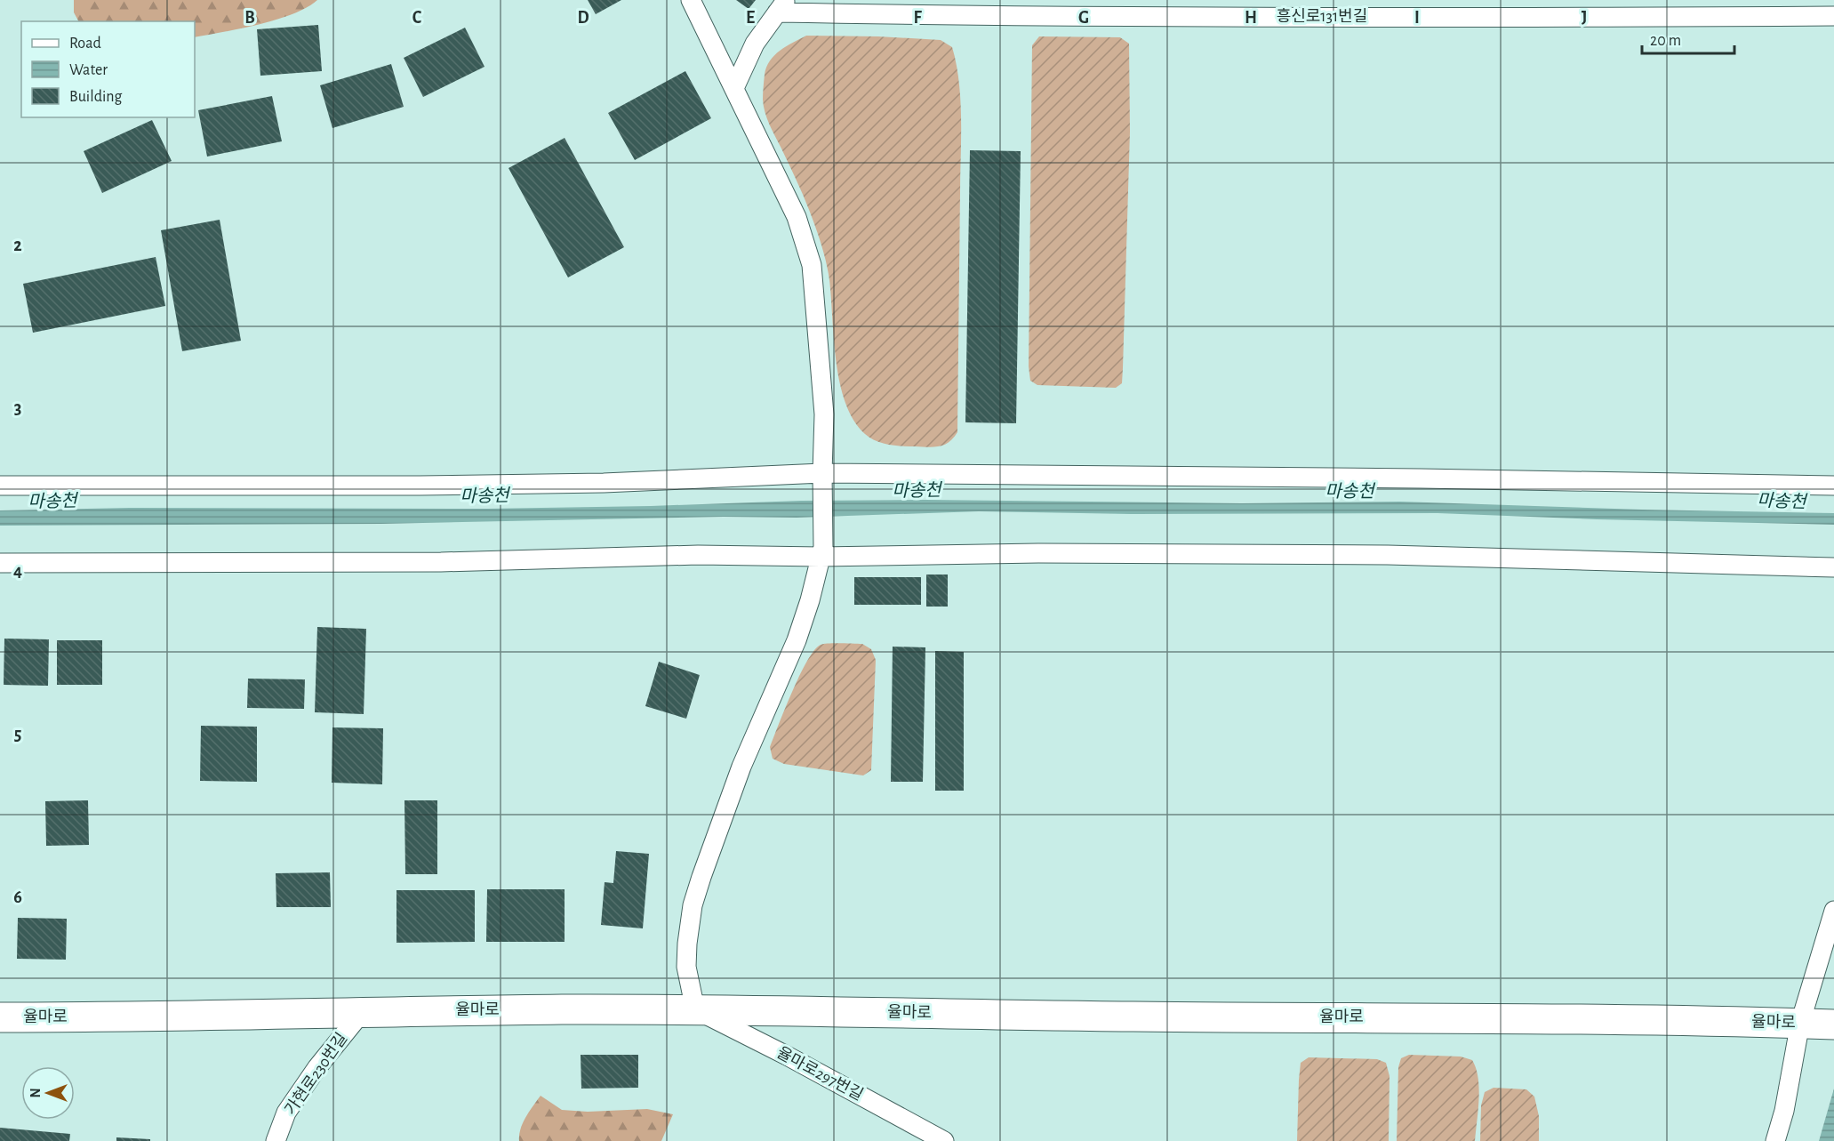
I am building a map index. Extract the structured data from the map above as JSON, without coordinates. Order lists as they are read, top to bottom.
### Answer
{
  "streets": {
    "street": ["율마로"],
    "lane": ["흥신로131번길", "가현로230번길", "율마로297번길"]
  },
  "crossings": [
    ["율마로", "가현로230번길"],
    ["율마로", "율마로297번길"]
  ],
  "water": ["마송천"],
  "legend": ["Road", "Water", "Building"],
  "scale_bar": "20 m",
  "north": "left",
  "grid": {
    "columns": [
      "B",
      "C",
      "D",
      "E",
      "F",
      "G",
      "H",
      "I",
      "J"
    ],
    "rows": [
      "2",
      "3",
      "4",
      "5",
      "6"
    ]
  }
}
